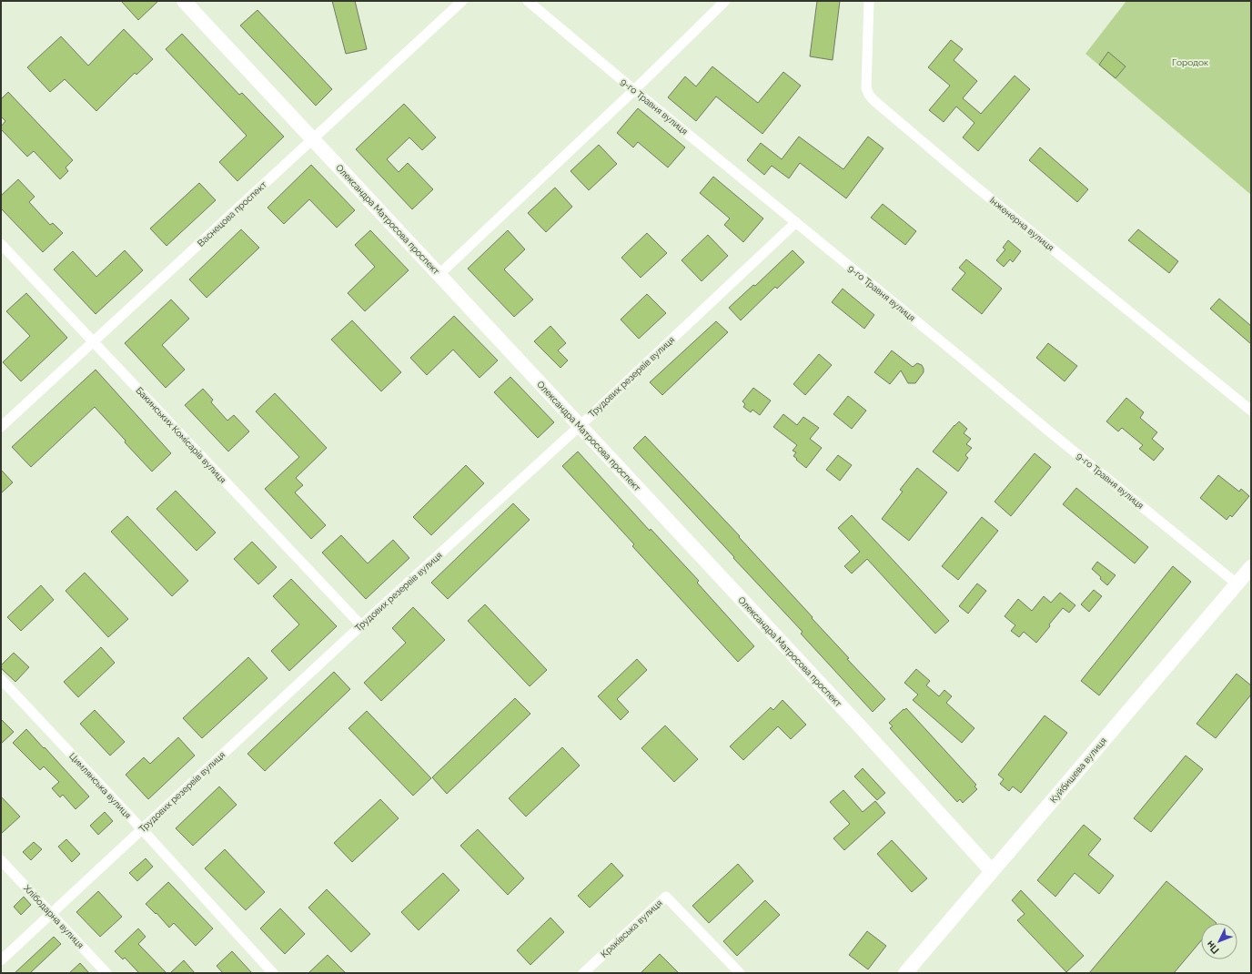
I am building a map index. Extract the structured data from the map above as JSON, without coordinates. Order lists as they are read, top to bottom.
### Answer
{
  "streets": {
    "main road": ["Олександра Матросова проспект", "Куйбишева вулиця"],
    "street": [
      "9-го Травня вулиця",
      "Васнецова проспект",
      "Інженерна вулиця",
      "Трудових резервів вулиця",
      "Бакинських Комісарів вулиця",
      "Цимлянська вулиця",
      "Хлібодарна вулиця",
      "Краківська вулиця"
    ]
  },
  "crossings": [
    ["9-го Травня вулиця", "Трудових резервів вулиця"],
    ["9-го Травня вулиця", "Куйбишева вулиця"],
    ["Васнецова проспект", "Олександра Матросова проспект"],
    ["Васнецова проспект", "Бакинських Комісарів вулиця"],
    ["Олександра Матросова проспект", "Трудових резервів вулиця"],
    ["Олександра Матросова проспект", "Куйбишева вулиця"],
    ["Трудових резервів вулиця", "Бакинських Комісарів вулиця"],
    ["Трудових резервів вулиця", "Цимлянська вулиця"],
    ["Трудових резервів вулиця", "Хлібодарна вулиця"]
  ],
  "parks": ["Городок"],
  "north": "bottom left"
}
